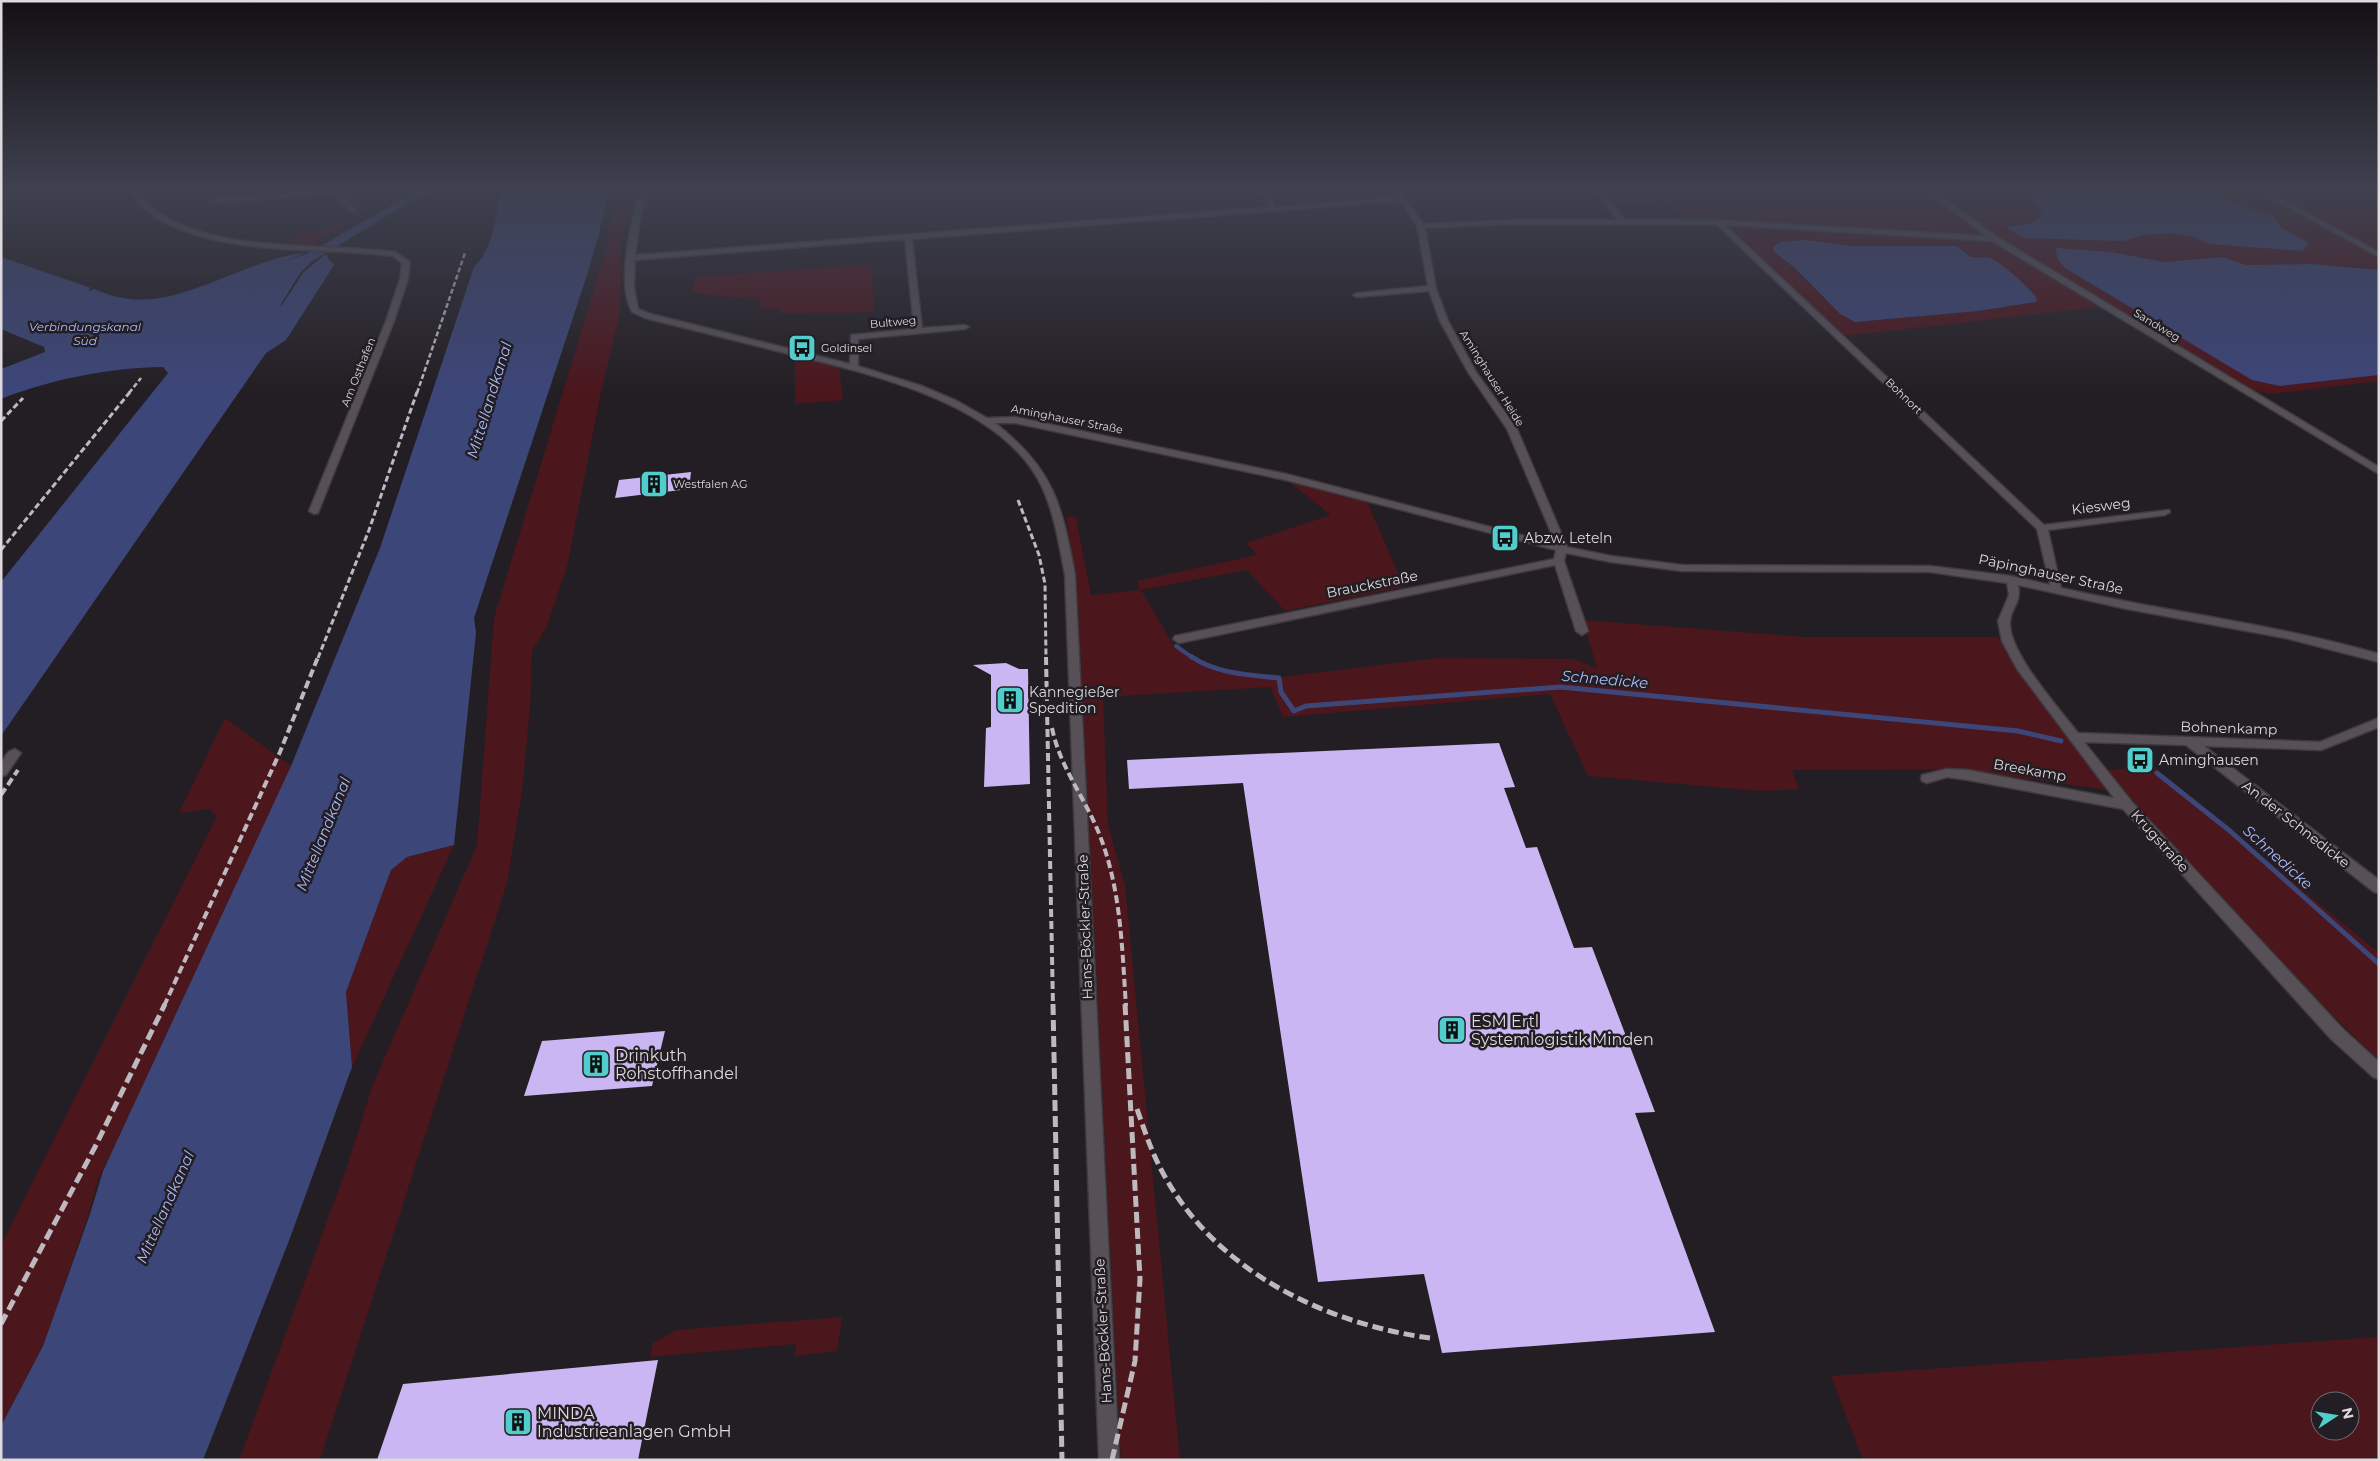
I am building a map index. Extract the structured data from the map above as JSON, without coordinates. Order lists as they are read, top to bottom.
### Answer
{
  "streets": {
    "street": [
      "Bultweg",
      "Sandweg",
      "Am Osthafen",
      "Aminghauser Heide",
      "Bohnort",
      "Aminghauser Straße",
      "Kiesweg",
      "Päpinghauser Straße",
      "Brauckstraße",
      "Bohnenkamp",
      "Breekamp",
      "An der Schnedicke",
      "Krugstraße",
      "Hans-Böckler-Straße"
    ]
  },
  "crossings": [
    ["Aminghauser Heide", "Aminghauser Straße"],
    ["Aminghauser Heide", "Päpinghauser Straße"],
    ["Bohnort", "Kiesweg"],
    ["Aminghauser Straße", "Päpinghauser Straße"],
    ["Aminghauser Straße", "Hans-Böckler-Straße"],
    ["Päpinghauser Straße", "Krugstraße"],
    ["Bohnenkamp", "An der Schnedicke"],
    ["Bohnenkamp", "Krugstraße"],
    ["Breekamp", "Krugstraße"]
  ],
  "water": ["Verbindungskanal Süd", "Mittellandkanal", "Schnedicke"],
  "places": {
    "bus stop": ["Goldinsel", "Abzw. Leteln", "Aminghausen"],
    "building": [
      "Westfalen AG",
      "Kannegießer Spedition",
      "ESM Ertl Systemlogistik Minden",
      "Drinkuth Rohstoffhandel",
      "MINDA Industrieanlagen GmbH"
    ]
  },
  "north": "right"
}
